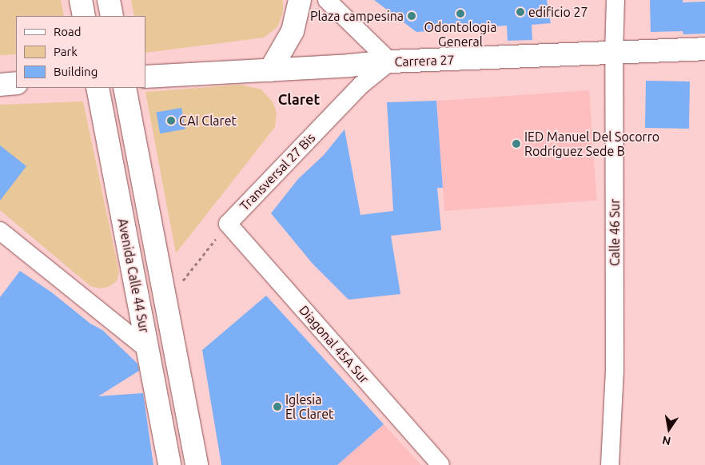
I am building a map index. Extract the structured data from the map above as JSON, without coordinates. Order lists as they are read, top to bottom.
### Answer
{
  "streets": {
    "main road": ["Carrera 27", "Avenida Calle 44 Sur"],
    "street": ["Transversal 27 Bis", "Calle 46 Sur", "Diagonal 45A Sur"]
  },
  "crossings": [
    ["Carrera 27", "Transversal 27 Bis"],
    ["Carrera 27", "Calle 46 Sur"],
    ["Transversal 27 Bis", "Diagonal 45A Sur"]
  ],
  "districts": ["Claret"],
  "places": [
    "edificio 27",
    "Odontologia General",
    "Plaza campesina",
    "CAI Claret",
    "IED Manuel Del Socorro Rodríguez Sede B",
    "Iglesia El Claret"
  ],
  "legend": ["Road", "Park", "Building"],
  "north": "bottom"
}
